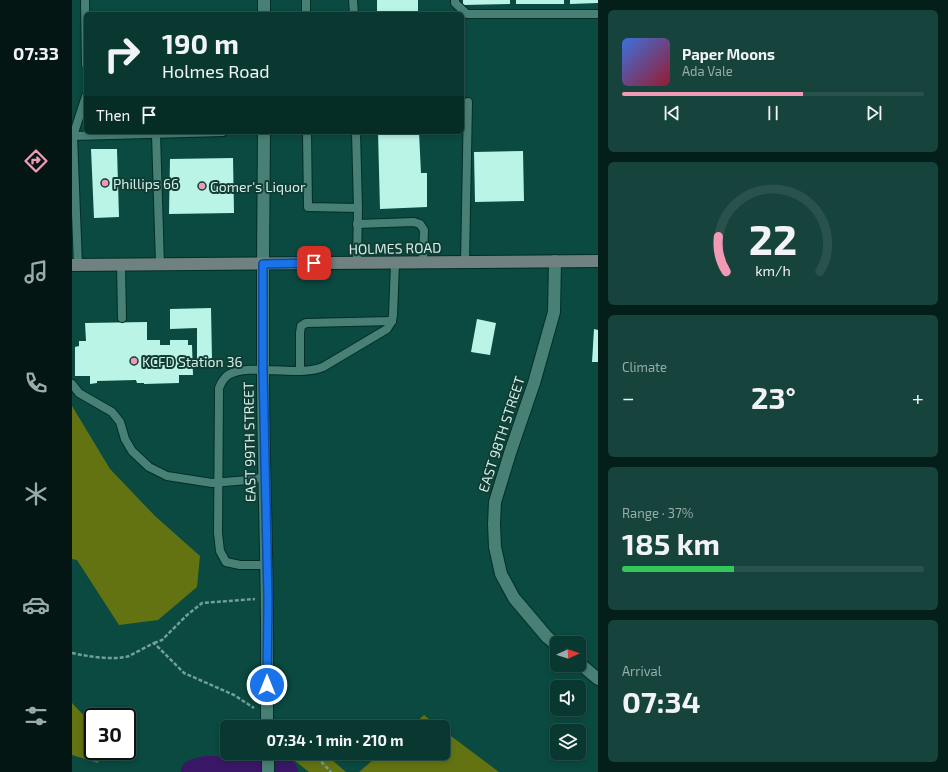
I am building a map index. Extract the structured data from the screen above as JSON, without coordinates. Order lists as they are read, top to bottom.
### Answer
{
  "streets": {
    "main road": ["HOLMES ROAD"],
    "street": ["EAST 98TH STREET", "EAST 99TH STREET"]
  },
  "crossings": [
    ["HOLMES ROAD", "EAST 98TH STREET"],
    ["HOLMES ROAD", "EAST 99TH STREET"]
  ],
  "places": ["Phillips 66", "Gomer's Liquor", "KCFD Station 36"],
  "north": "right",
  "page": {
    "tabs": "07:33",
    "turn": ["190 m", "Holmes Road"],
    "song": ["Paper Moons", "Ada Vale"],
    "then": "Then",
    "tile": [
      "Climate",
      ["Range · 37%", "185 km"],
      ["Arrival", "07:34"]
    ],
    "heat": ["−", "23°", "+"],
    "limit": "30",
    "trip": "07:34 · 1 min · 210 m",
    "gauge": ["22", "km/h"]
  }
}
